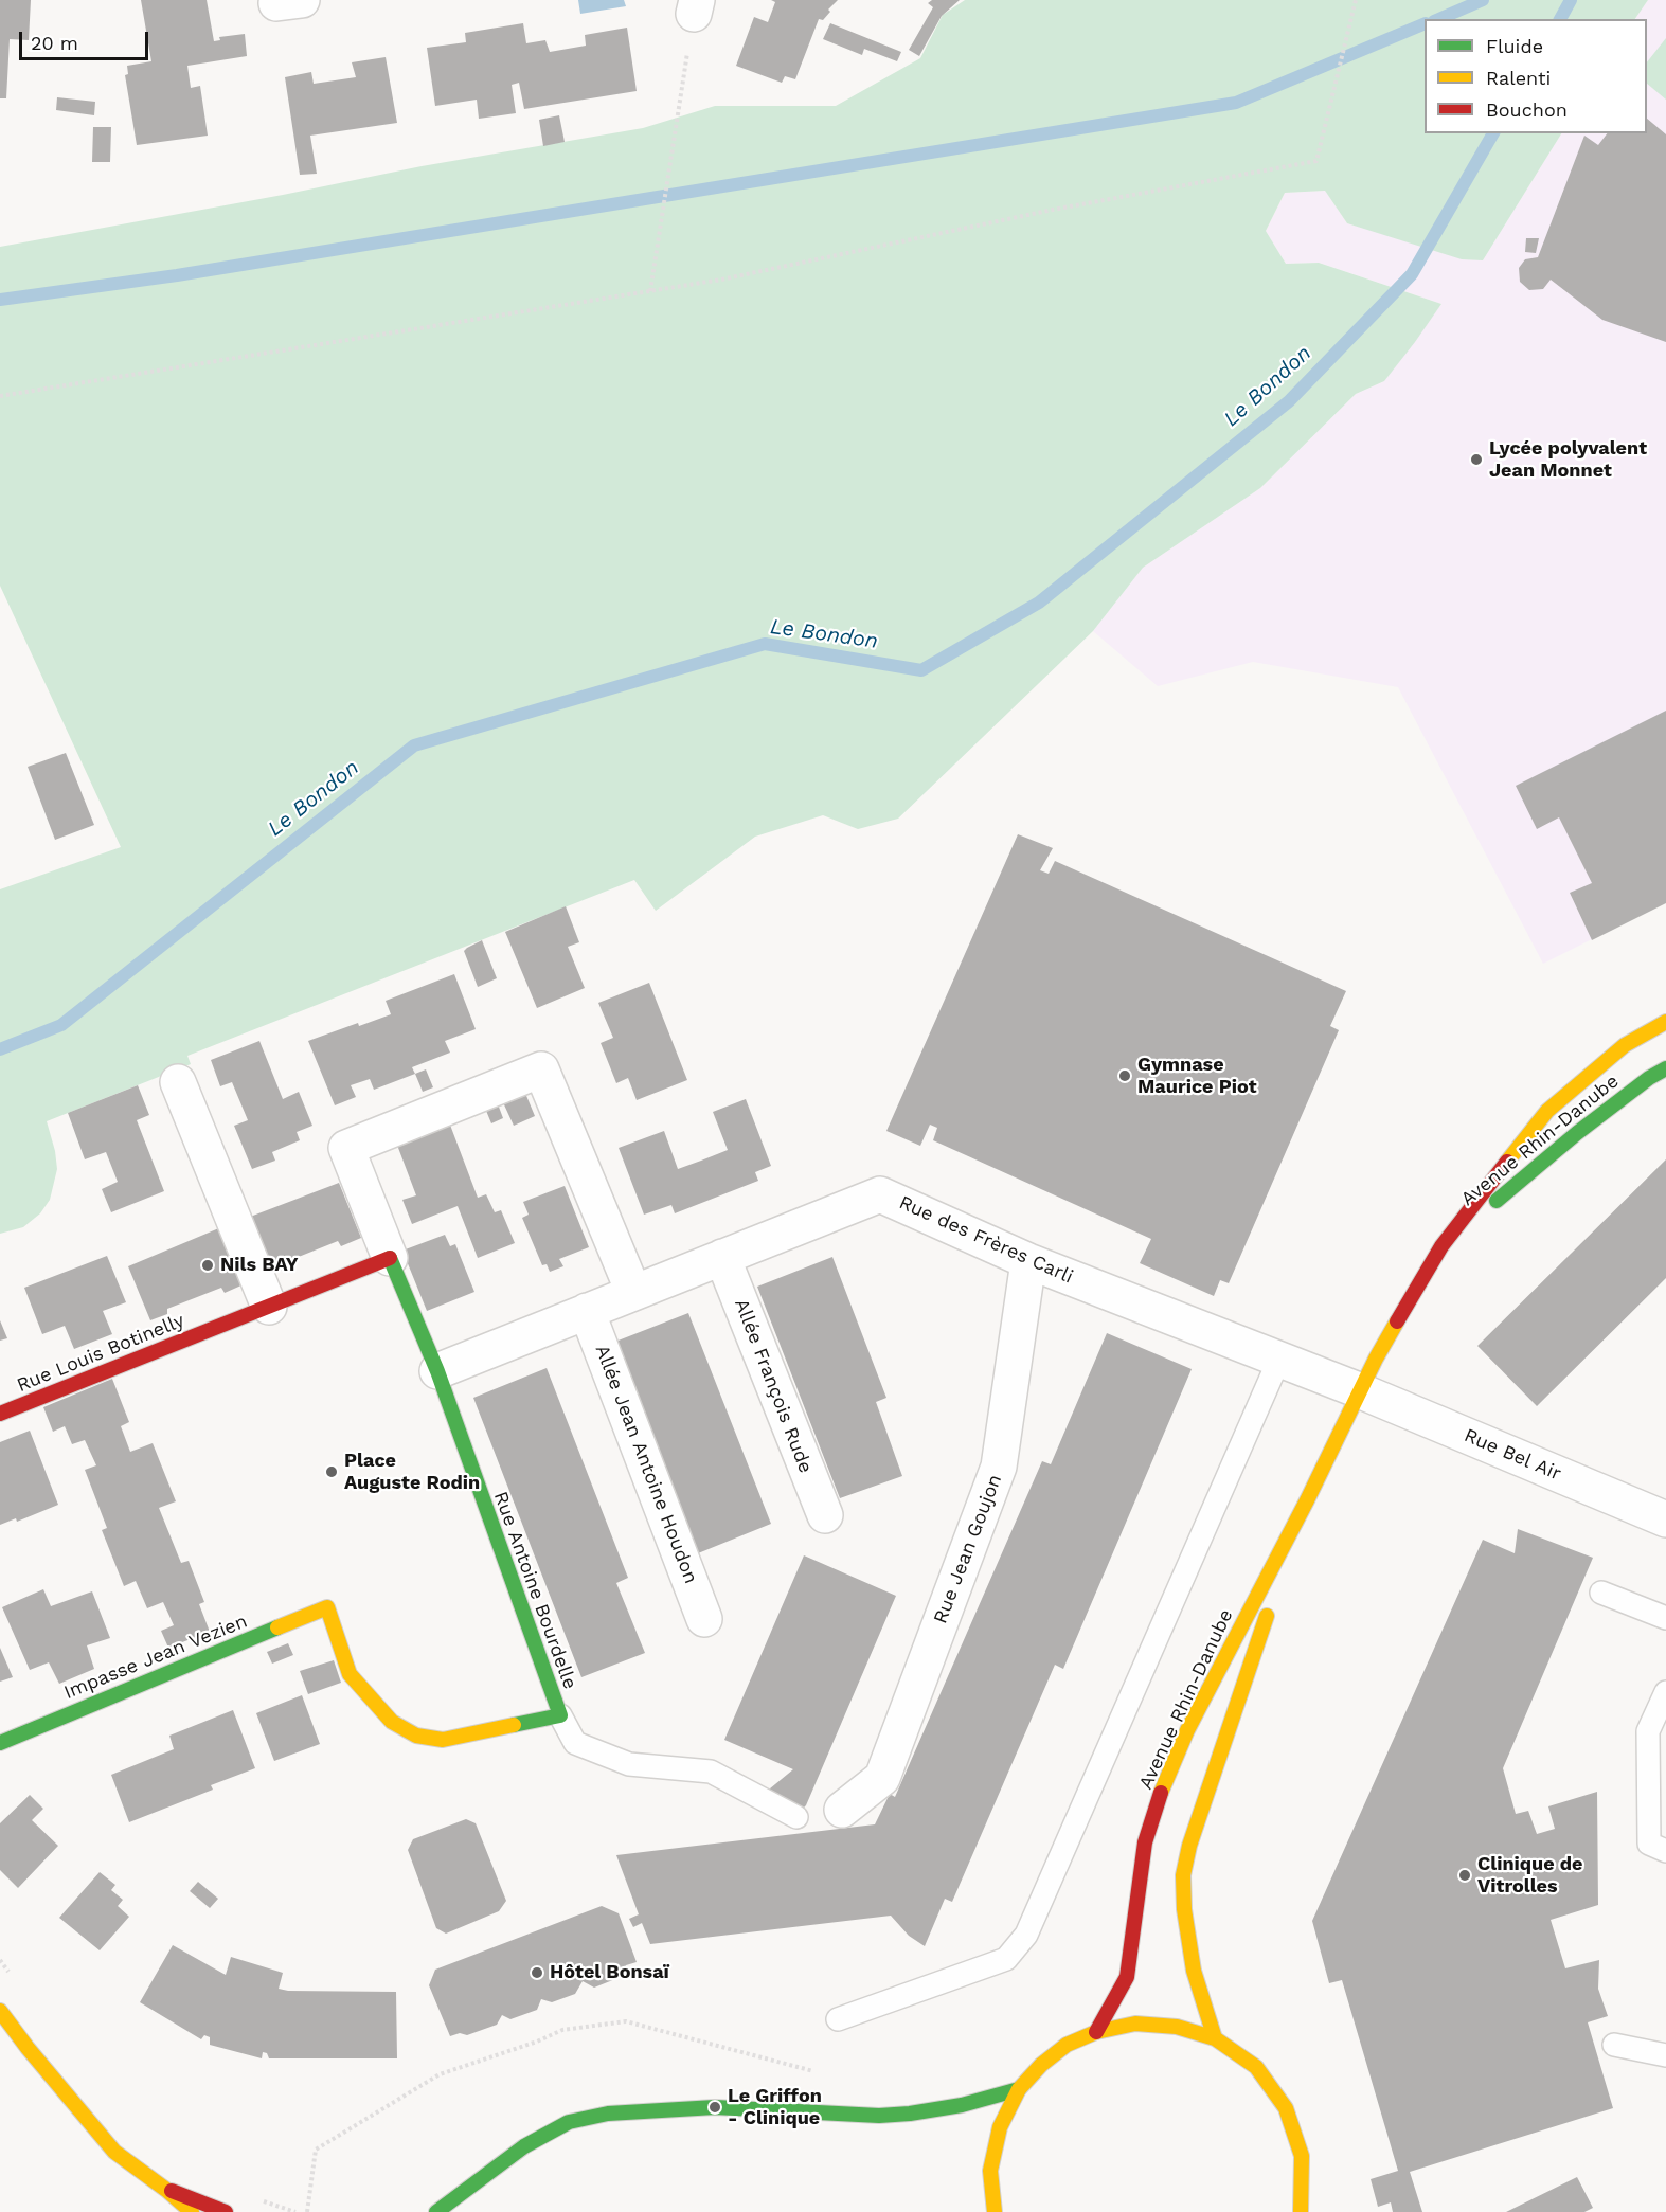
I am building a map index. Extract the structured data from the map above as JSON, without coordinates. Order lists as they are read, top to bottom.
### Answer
{
  "streets": {
    "street": [
      "Avenue Rhin-Danube",
      "Rue des Frères Carli",
      "Rue Louis Botinelly",
      "Allée François Rude",
      "Rue Bel Air",
      "Allée Jean Antoine Houdon",
      "Rue Jean Goujon",
      "Rue Antoine Bourdelle",
      "Impasse Jean Vezien"
    ]
  },
  "crossings": [
    ["Avenue Rhin-Danube", "Rue des Frères Carli"],
    ["Avenue Rhin-Danube", "Rue Bel Air"],
    ["Rue des Frères Carli", "Allée François Rude"],
    ["Rue des Frères Carli", "Rue Bel Air"],
    ["Rue des Frères Carli", "Allée Jean Antoine Houdon"],
    ["Rue des Frères Carli", "Rue Jean Goujon"],
    ["Rue des Frères Carli", "Rue Antoine Bourdelle"],
    ["Rue Antoine Bourdelle", "Impasse Jean Vezien"]
  ],
  "water": ["Le Bondon"],
  "places": [
    "Lycée polyvalent Jean Monnet",
    "Gymnase Maurice Piot",
    "Nils BAY",
    "Place Auguste Rodin",
    "Clinique de Vitrolles",
    "Hôtel Bonsaï",
    "Le Griffon - Clinique"
  ],
  "legend": ["Fluide", "Ralenti", "Bouchon"],
  "scale_bar": "20 m"
}
